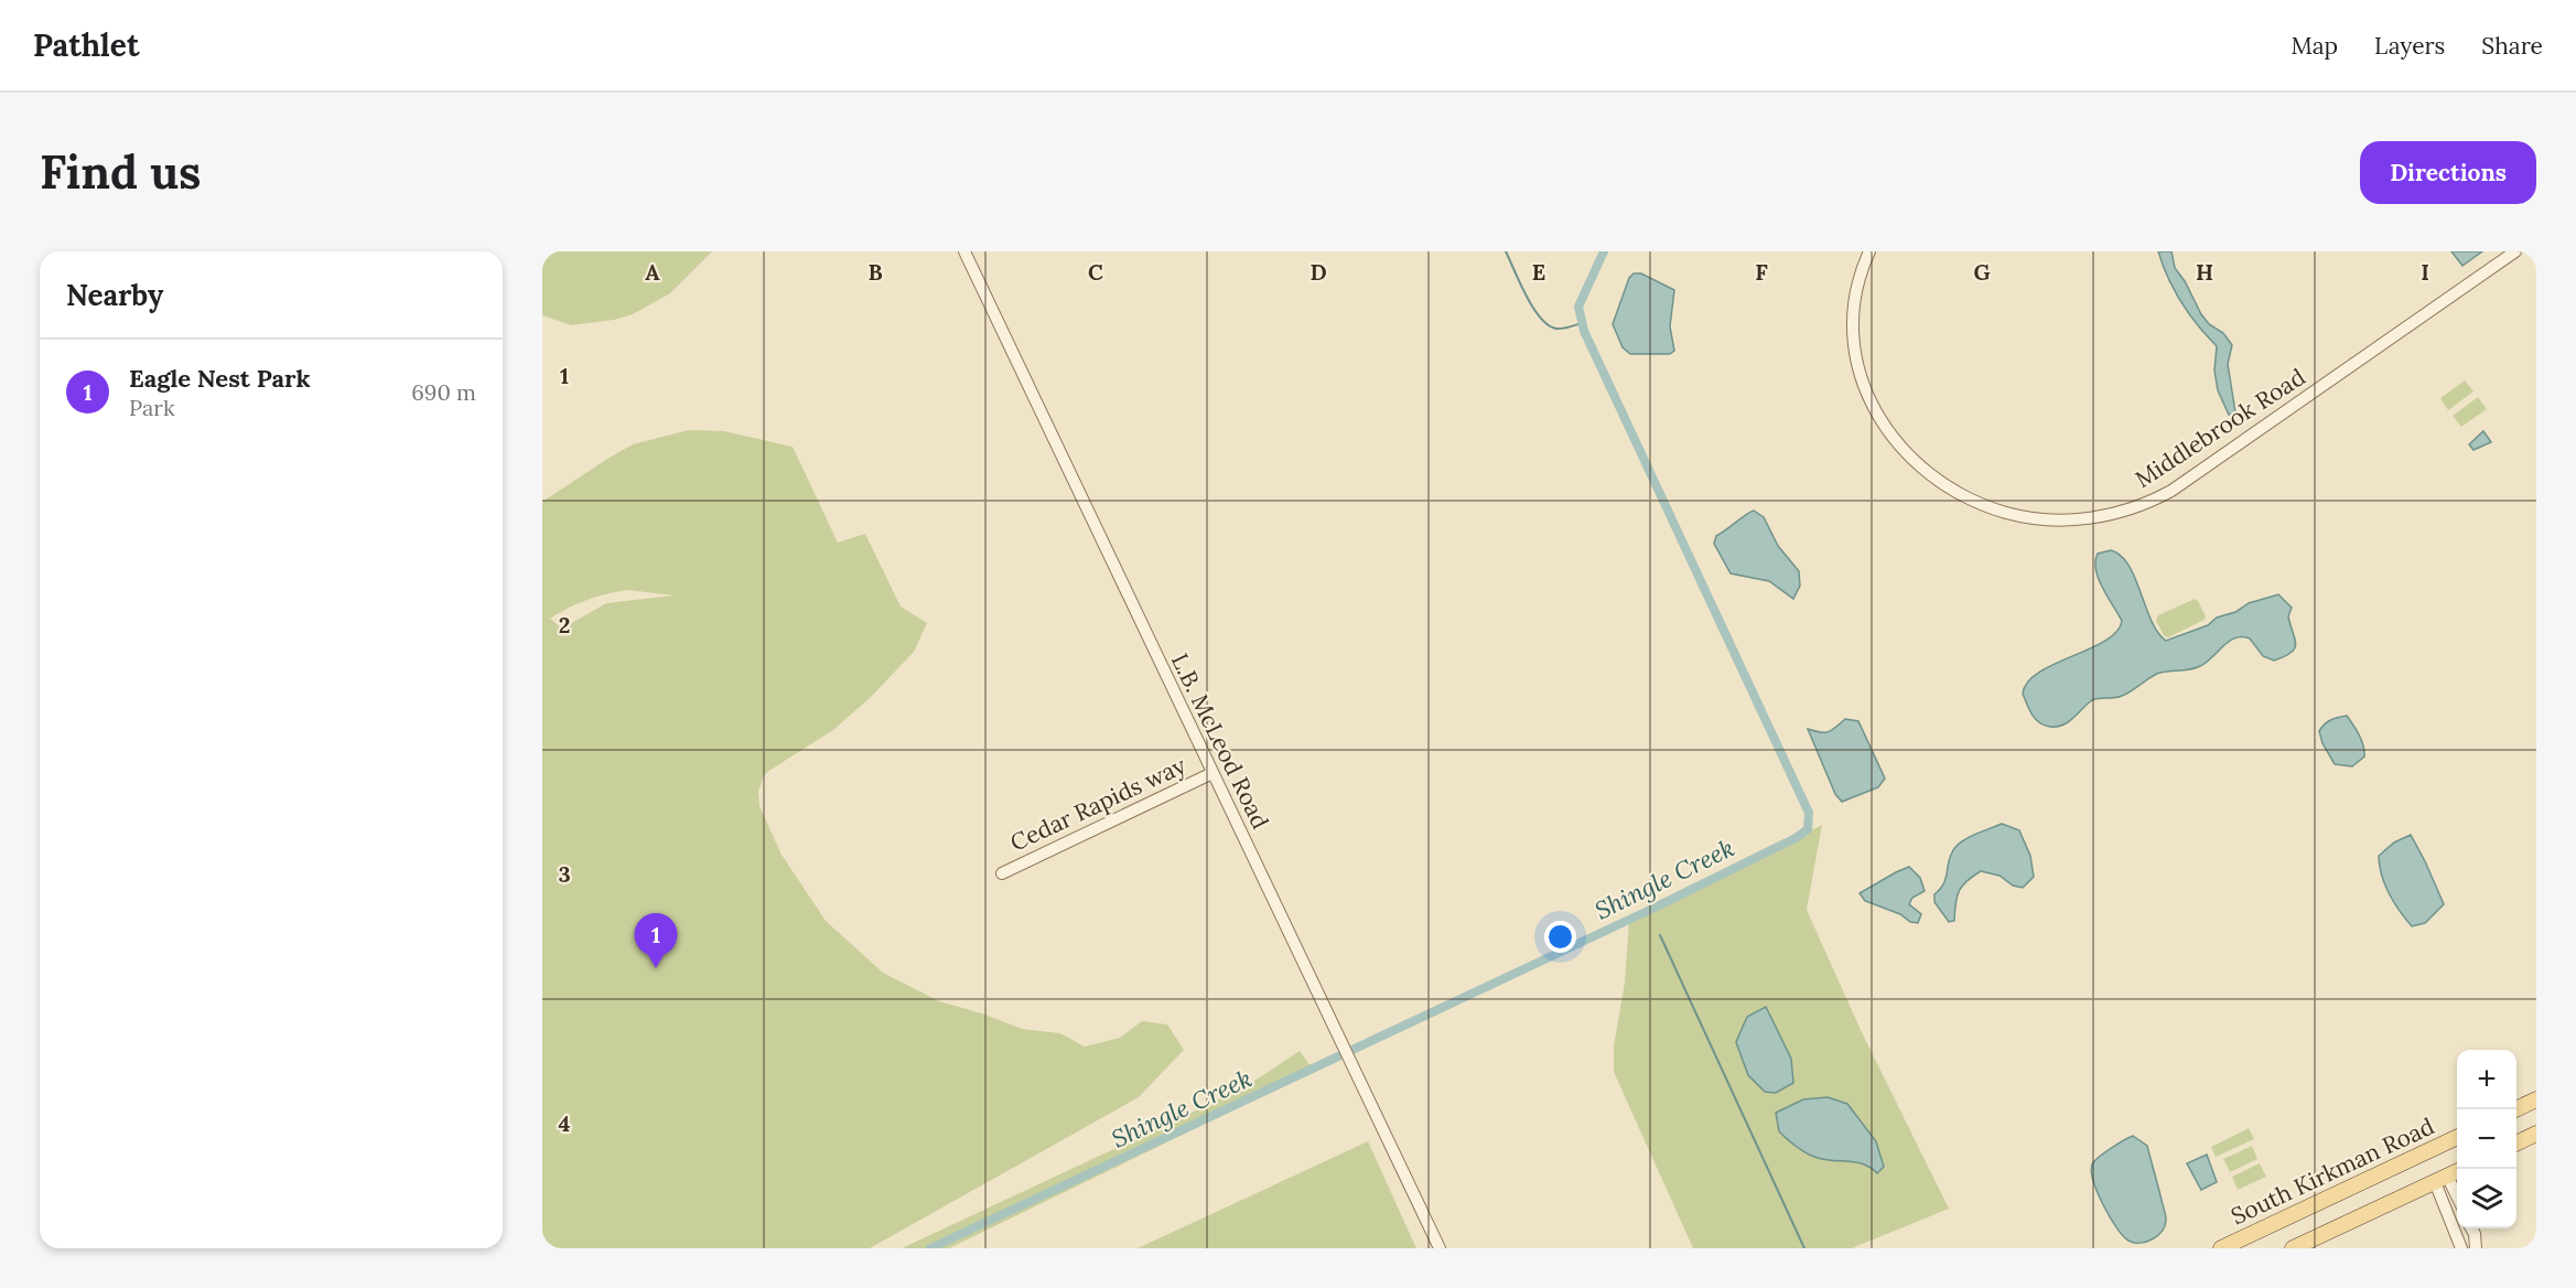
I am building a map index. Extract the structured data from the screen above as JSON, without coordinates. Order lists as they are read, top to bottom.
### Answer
{
  "streets": {
    "main road": ["South Kirkman Road"],
    "street": ["Middlebrook Road", "L.B. McLeod Road", "Cedar Rapids way"]
  },
  "crossings": [
    ["L.B. McLeod Road", "Cedar Rapids way"]
  ],
  "water": ["Shingle Creek"],
  "page": {
    "header": "Pathlet",
    "nav": ["Map", "Layers", "Share"],
    "buttons": "Directions",
    "title": "Find us",
    "heading": "Nearby",
    "list": [
      {
        "mark": "1",
        "name": "Eagle Nest Park",
        "note": "Park",
        "value": "690 m"
      }
    ],
    "pins": "1",
    "map_buttons": ["+", "−"]
  },
  "grid": {
    "columns": [
      "A",
      "B",
      "C",
      "D",
      "E",
      "F",
      "G",
      "H",
      "I"
    ],
    "rows": [
      "1",
      "2",
      "3",
      "4"
    ]
  }
}
